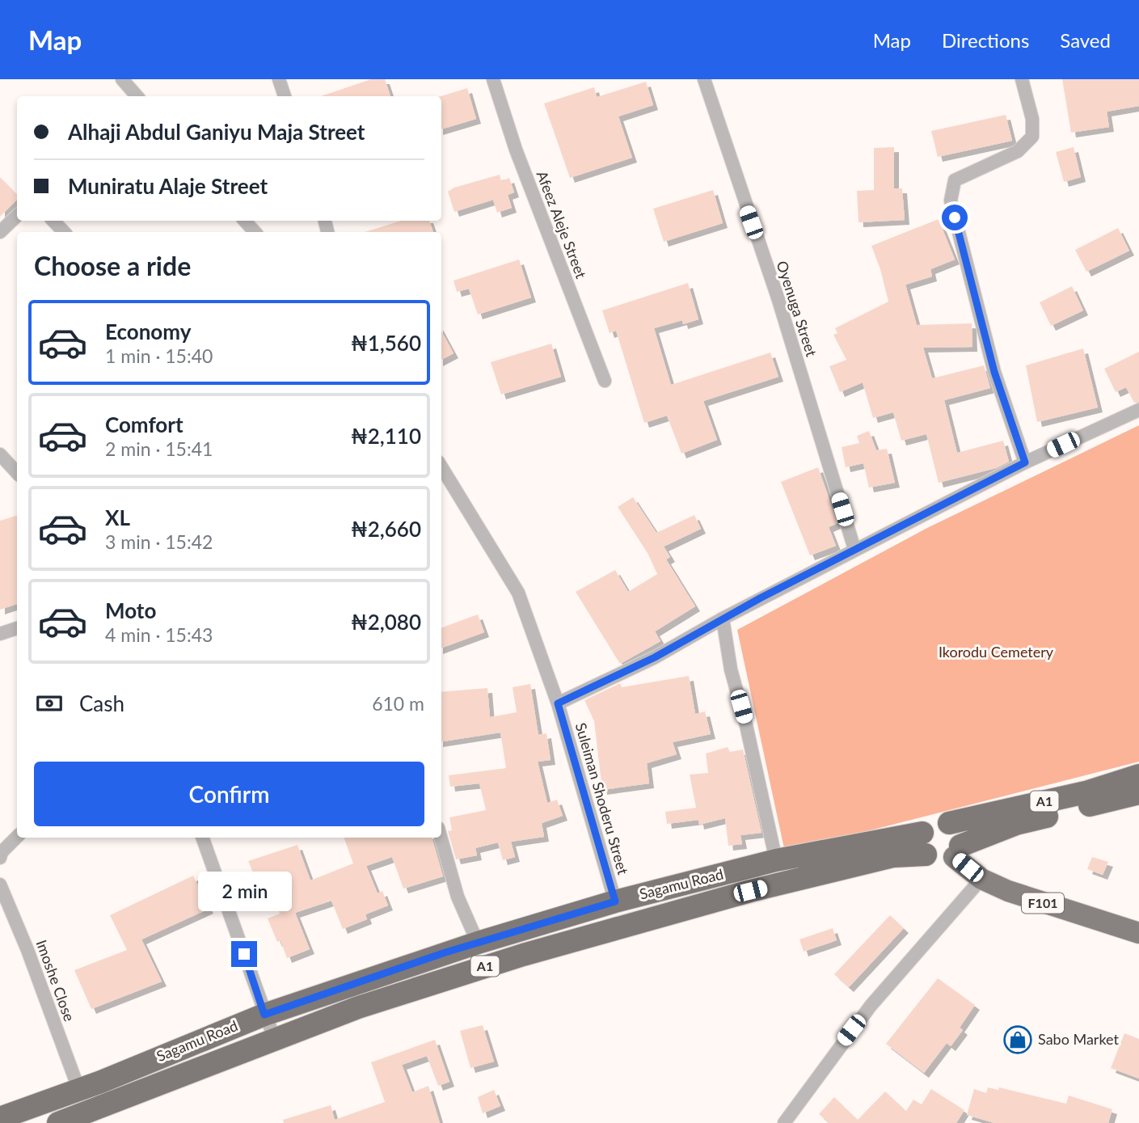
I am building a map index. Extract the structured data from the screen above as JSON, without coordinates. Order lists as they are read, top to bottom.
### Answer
{
  "streets": {
    "highway": ["A1", "Sagamu Road"],
    "main road": ["F101"],
    "street": [
      "Afeez Aleje Street",
      "Oyenuga Street",
      "Suleiman Shoderu Street",
      "Imoshe Close"
    ]
  },
  "crossings": [
    ["Suleiman Shoderu Street", "Sagamu Road"],
    ["A1", "Sagamu Road"],
    ["A1", "F101"],
    ["Sagamu Road", "F101"],
    ["Sagamu Road", "Imoshe Close"]
  ],
  "parks": ["Ikorodu Cemetery"],
  "places": {
    "shop": ["Sabo Market"]
  },
  "page": {
    "header": "Map",
    "nav": ["Map", "Directions", "Saved"],
    "banner": ["Alhaji Abdul Ganiyu Maja Street", "Muniratu Alaje Street"],
    "heading": "Choose a ride",
    "list": [
      {
        "name": "Economy",
        "note": "1 min · 15:40",
        "value": "₦1,560"
      },
      {
        "name": "Comfort",
        "note": "2 min · 15:41",
        "value": "₦2,110"
      },
      {
        "name": "XL",
        "note": "3 min · 15:42",
        "value": "₦2,660"
      },
      {
        "name": "Moto",
        "note": "4 min · 15:43",
        "value": "₦2,080"
      }
    ],
    "pay": ["Cash", "610 m"],
    "buttons": "Confirm",
    "bubble": "2 min"
  }
}
